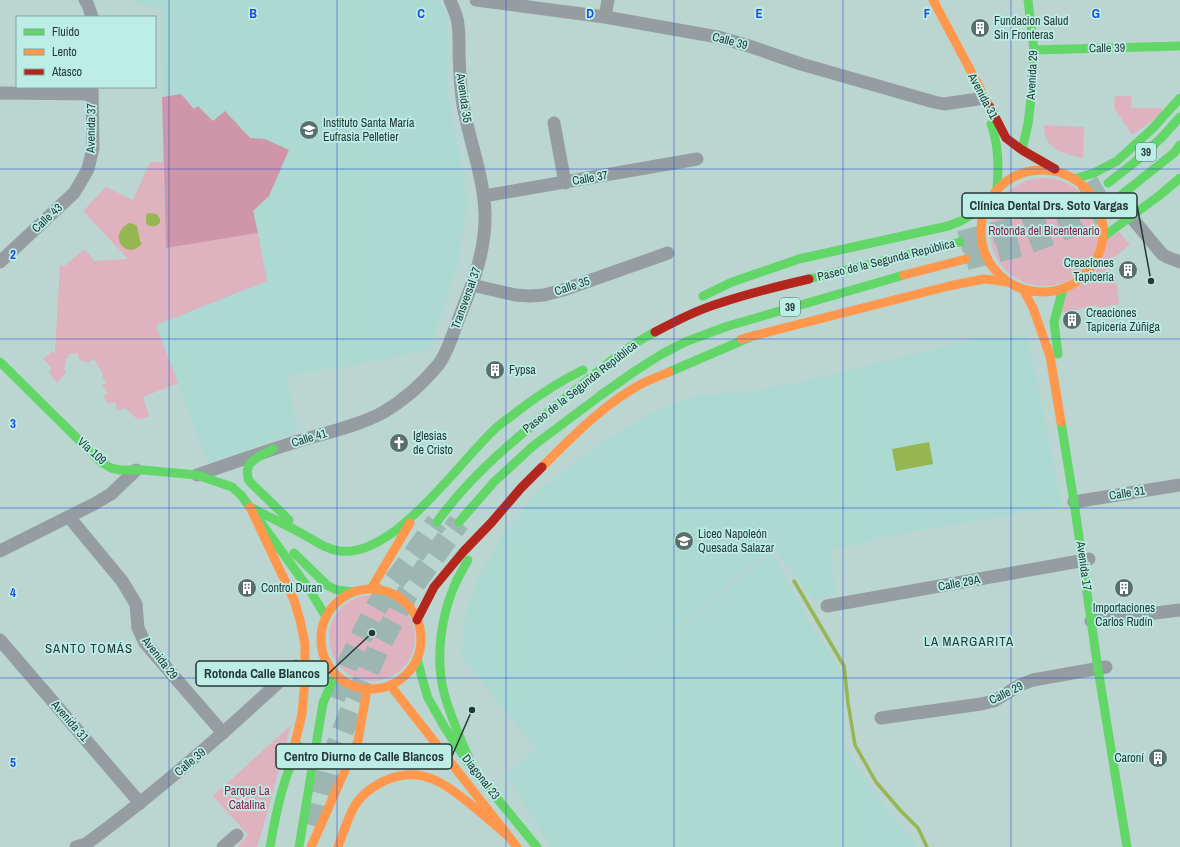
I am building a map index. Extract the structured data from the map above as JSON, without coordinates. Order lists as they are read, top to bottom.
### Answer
{
  "streets": {
    "main road": [
      "Calle 39",
      "Avenida 29",
      "Avenida 31",
      "39",
      "Paseo de la Segunda República",
      "Vía 109",
      "Avenida 17",
      "Diagonal 23"
    ],
    "street": [
      "Avenida 35",
      "Avenida 37",
      "Calle 37",
      "Calle 43",
      "Calle 35",
      "Transversal 37",
      "Calle 41",
      "Calle 31",
      "Calle 29A",
      "Calle 29"
    ]
  },
  "crossings": [
    ["Calle 39", "Avenida 29"],
    ["Calle 39", "Avenida 31"],
    ["Avenida 29", "Avenida 31"],
    ["Avenida 31", "Avenida 17"],
    ["Avenida 35", "Calle 37"],
    ["Avenida 35", "Transversal 37"],
    ["Avenida 37", "Calle 43"],
    ["Calle 37", "Transversal 37"],
    ["Calle 35", "Transversal 37"],
    ["Transversal 37", "Calle 41"],
    ["Calle 41", "Vía 109"],
    ["Vía 109", "Diagonal 23"],
    ["Calle 31", "Avenida 17"],
    ["Avenida 17", "Calle 29A"],
    ["Avenida 17", "Calle 29"]
  ],
  "districts": ["LA MARGARITA", "SANTO TOMÁS"],
  "parks": ["Rotonda del Bicentenario", "Parque La Catalina"],
  "places": {
    "building": [
      "Fundacion Salud Sin Fronteras",
      "Creaciones Tapiceria",
      "Creaciones Tapicería Zúñiga",
      "Fypsa",
      "Control Duran",
      "Importaciones Carlos Rudín",
      "Caroní"
    ],
    "school or university": ["Instituto Santa María Eufrasia Pelletier", "Liceo Napoleón Quesada Salazar"],
    "other": ["Clínica Dental Drs. Soto Vargas", "Rotonda Calle Blancos", "Centro Diurno de Calle Blancos"],
    "church": ["Iglesias de Cristo"]
  },
  "legend": ["Fluido", "Lento", "Atasco"],
  "grid": {
    "columns": [
      "B",
      "C",
      "D",
      "E",
      "F",
      "G"
    ],
    "rows": [
      "2",
      "3",
      "4",
      "5"
    ]
  }
}
